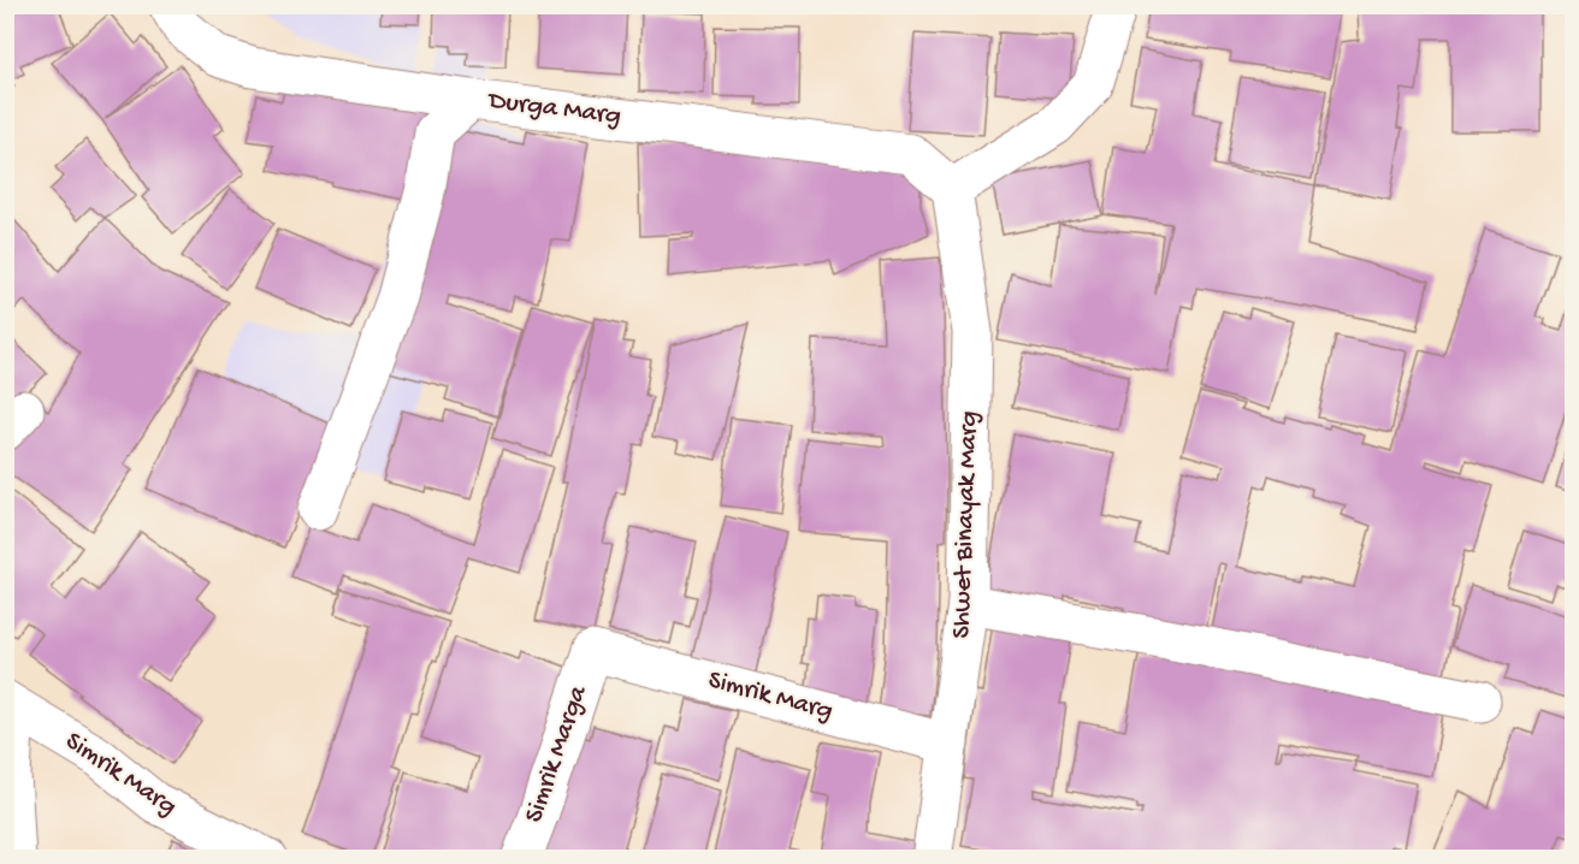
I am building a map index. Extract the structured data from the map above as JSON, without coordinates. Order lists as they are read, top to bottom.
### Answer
{
  "streets": {
    "street": [
      "Durga Marg",
      "Shwet Binayak Marg",
      "Simrik Marg",
      "Simrik Marga"
    ]
  },
  "crossings": [
    ["Durga Marg", "Shwet Binayak Marg"],
    ["Shwet Binayak Marg", "Simrik Marg"],
    ["Simrik Marg", "Simrik Marga"]
  ]
}
